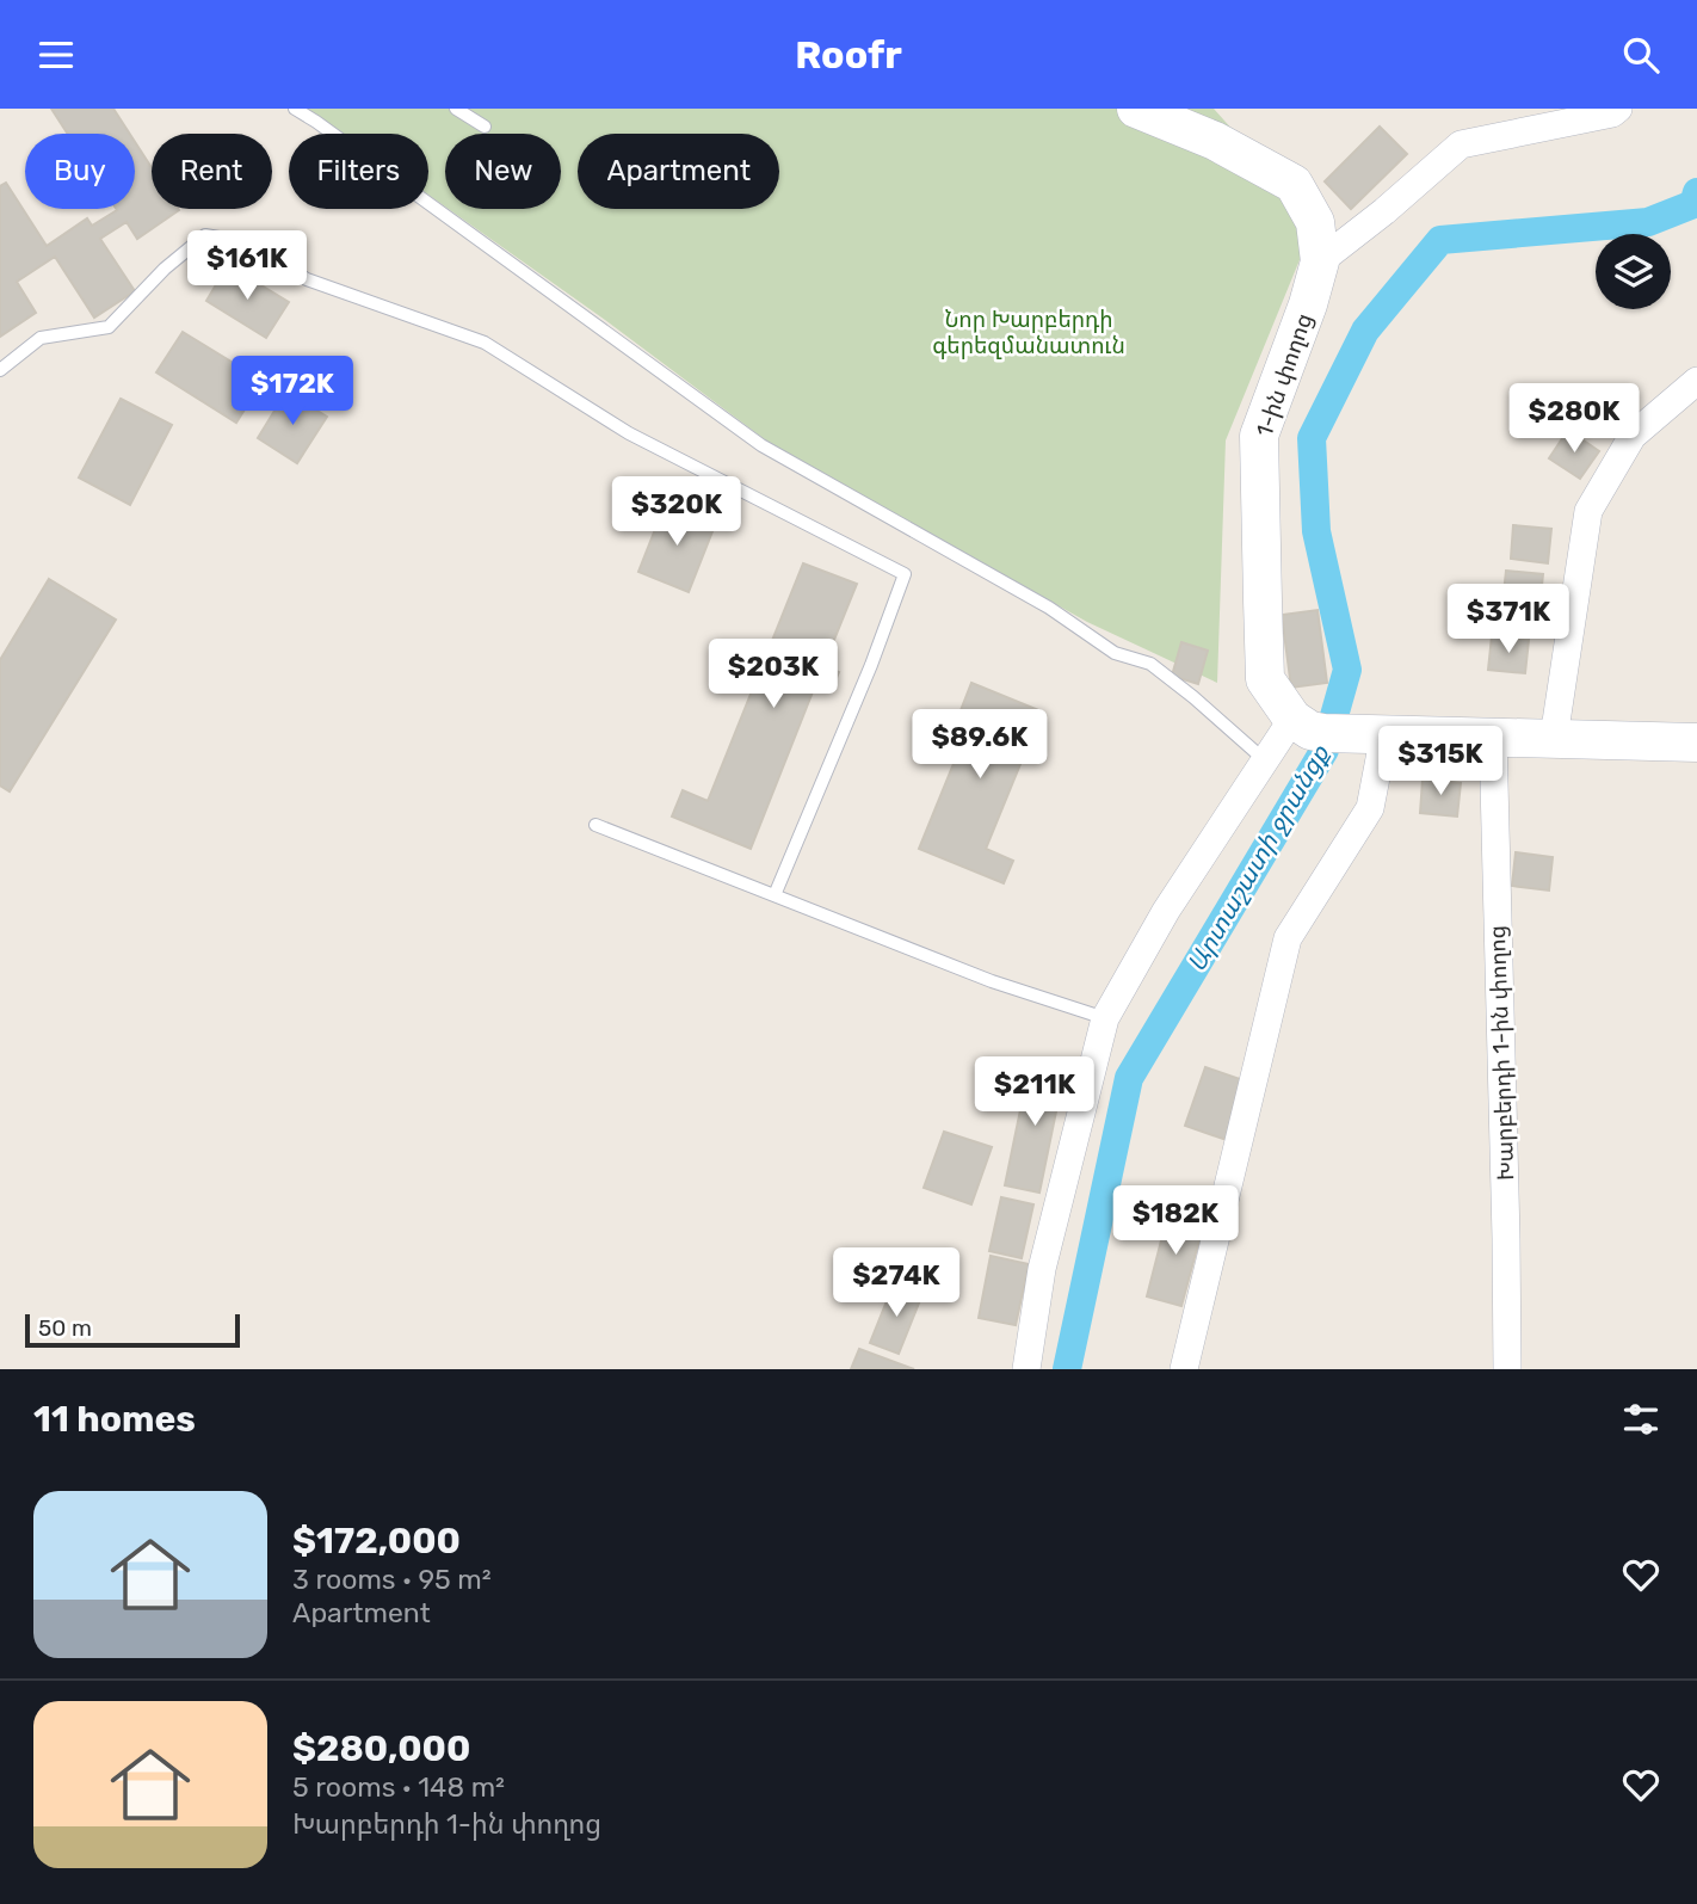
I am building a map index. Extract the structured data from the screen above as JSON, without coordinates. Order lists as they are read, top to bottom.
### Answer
{
  "streets": {
    "main road": ["1-ին փողոց"],
    "street": ["Խարբերդի 1-ին փողոց"]
  },
  "water": ["Արտաշատի ջրանցք"],
  "parks": ["Նոր Խարբերդի գերեզմանատուն"],
  "scale_bar": "50 m",
  "page": {
    "header": "Roofr",
    "chip": [
      "Buy",
      "Rent",
      "Filters",
      "New",
      "Apartment"
    ],
    "price": [
      "$161K",
      "$172K",
      "$280K",
      "$320K",
      "$371K",
      "$203K",
      "$89.6K",
      "$315K",
      "$211K",
      "$182K",
      "$274K"
    ],
    "scale": "50 m",
    "heading": "11 homes",
    "list": [
      {
        "name": "$172,000",
        "note": "3 rooms · 95 m² · Apartment"
      },
      {
        "name": "$280,000",
        "note": "5 rooms · 148 m² · Խարբերդի 1-ին փողոց"
      }
    ]
  }
}
